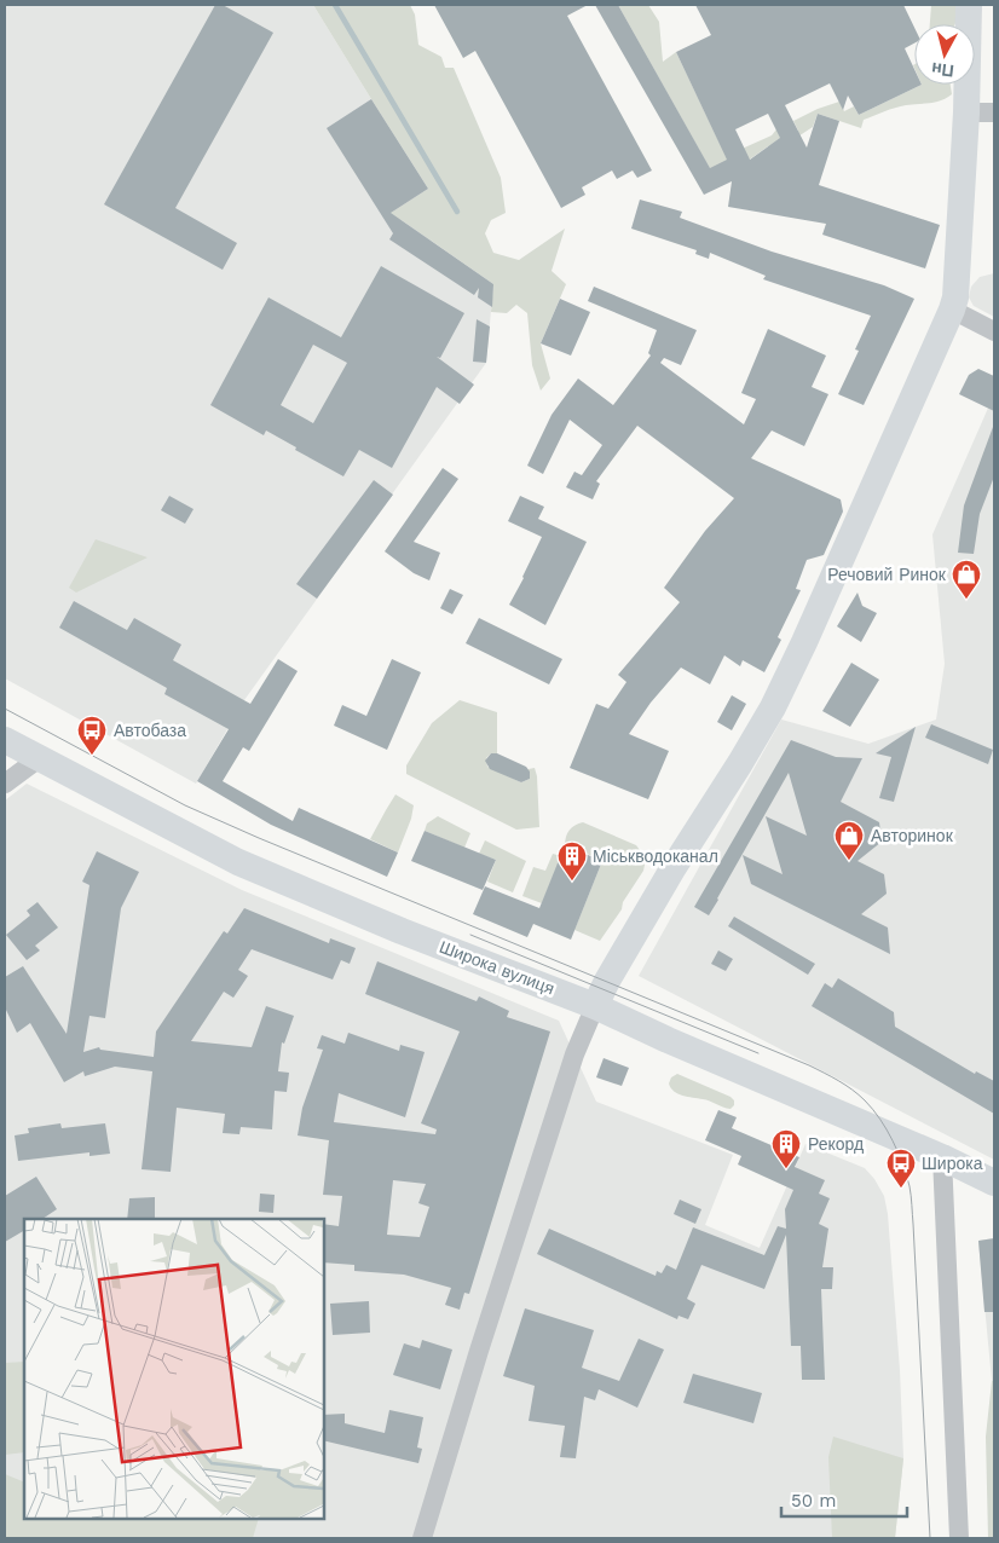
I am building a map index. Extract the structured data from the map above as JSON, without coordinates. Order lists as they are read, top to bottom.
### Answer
{
  "streets": {
    "street": ["Широка вулиця"]
  },
  "places": {
    "shop": ["Речовий Ринок", "Авторинок"],
    "bus stop": ["Автобаза", "Широка"],
    "building": ["Міськводоканал", "Рекорд"]
  },
  "scale_bar": "50 m",
  "north": "bottom"
}
